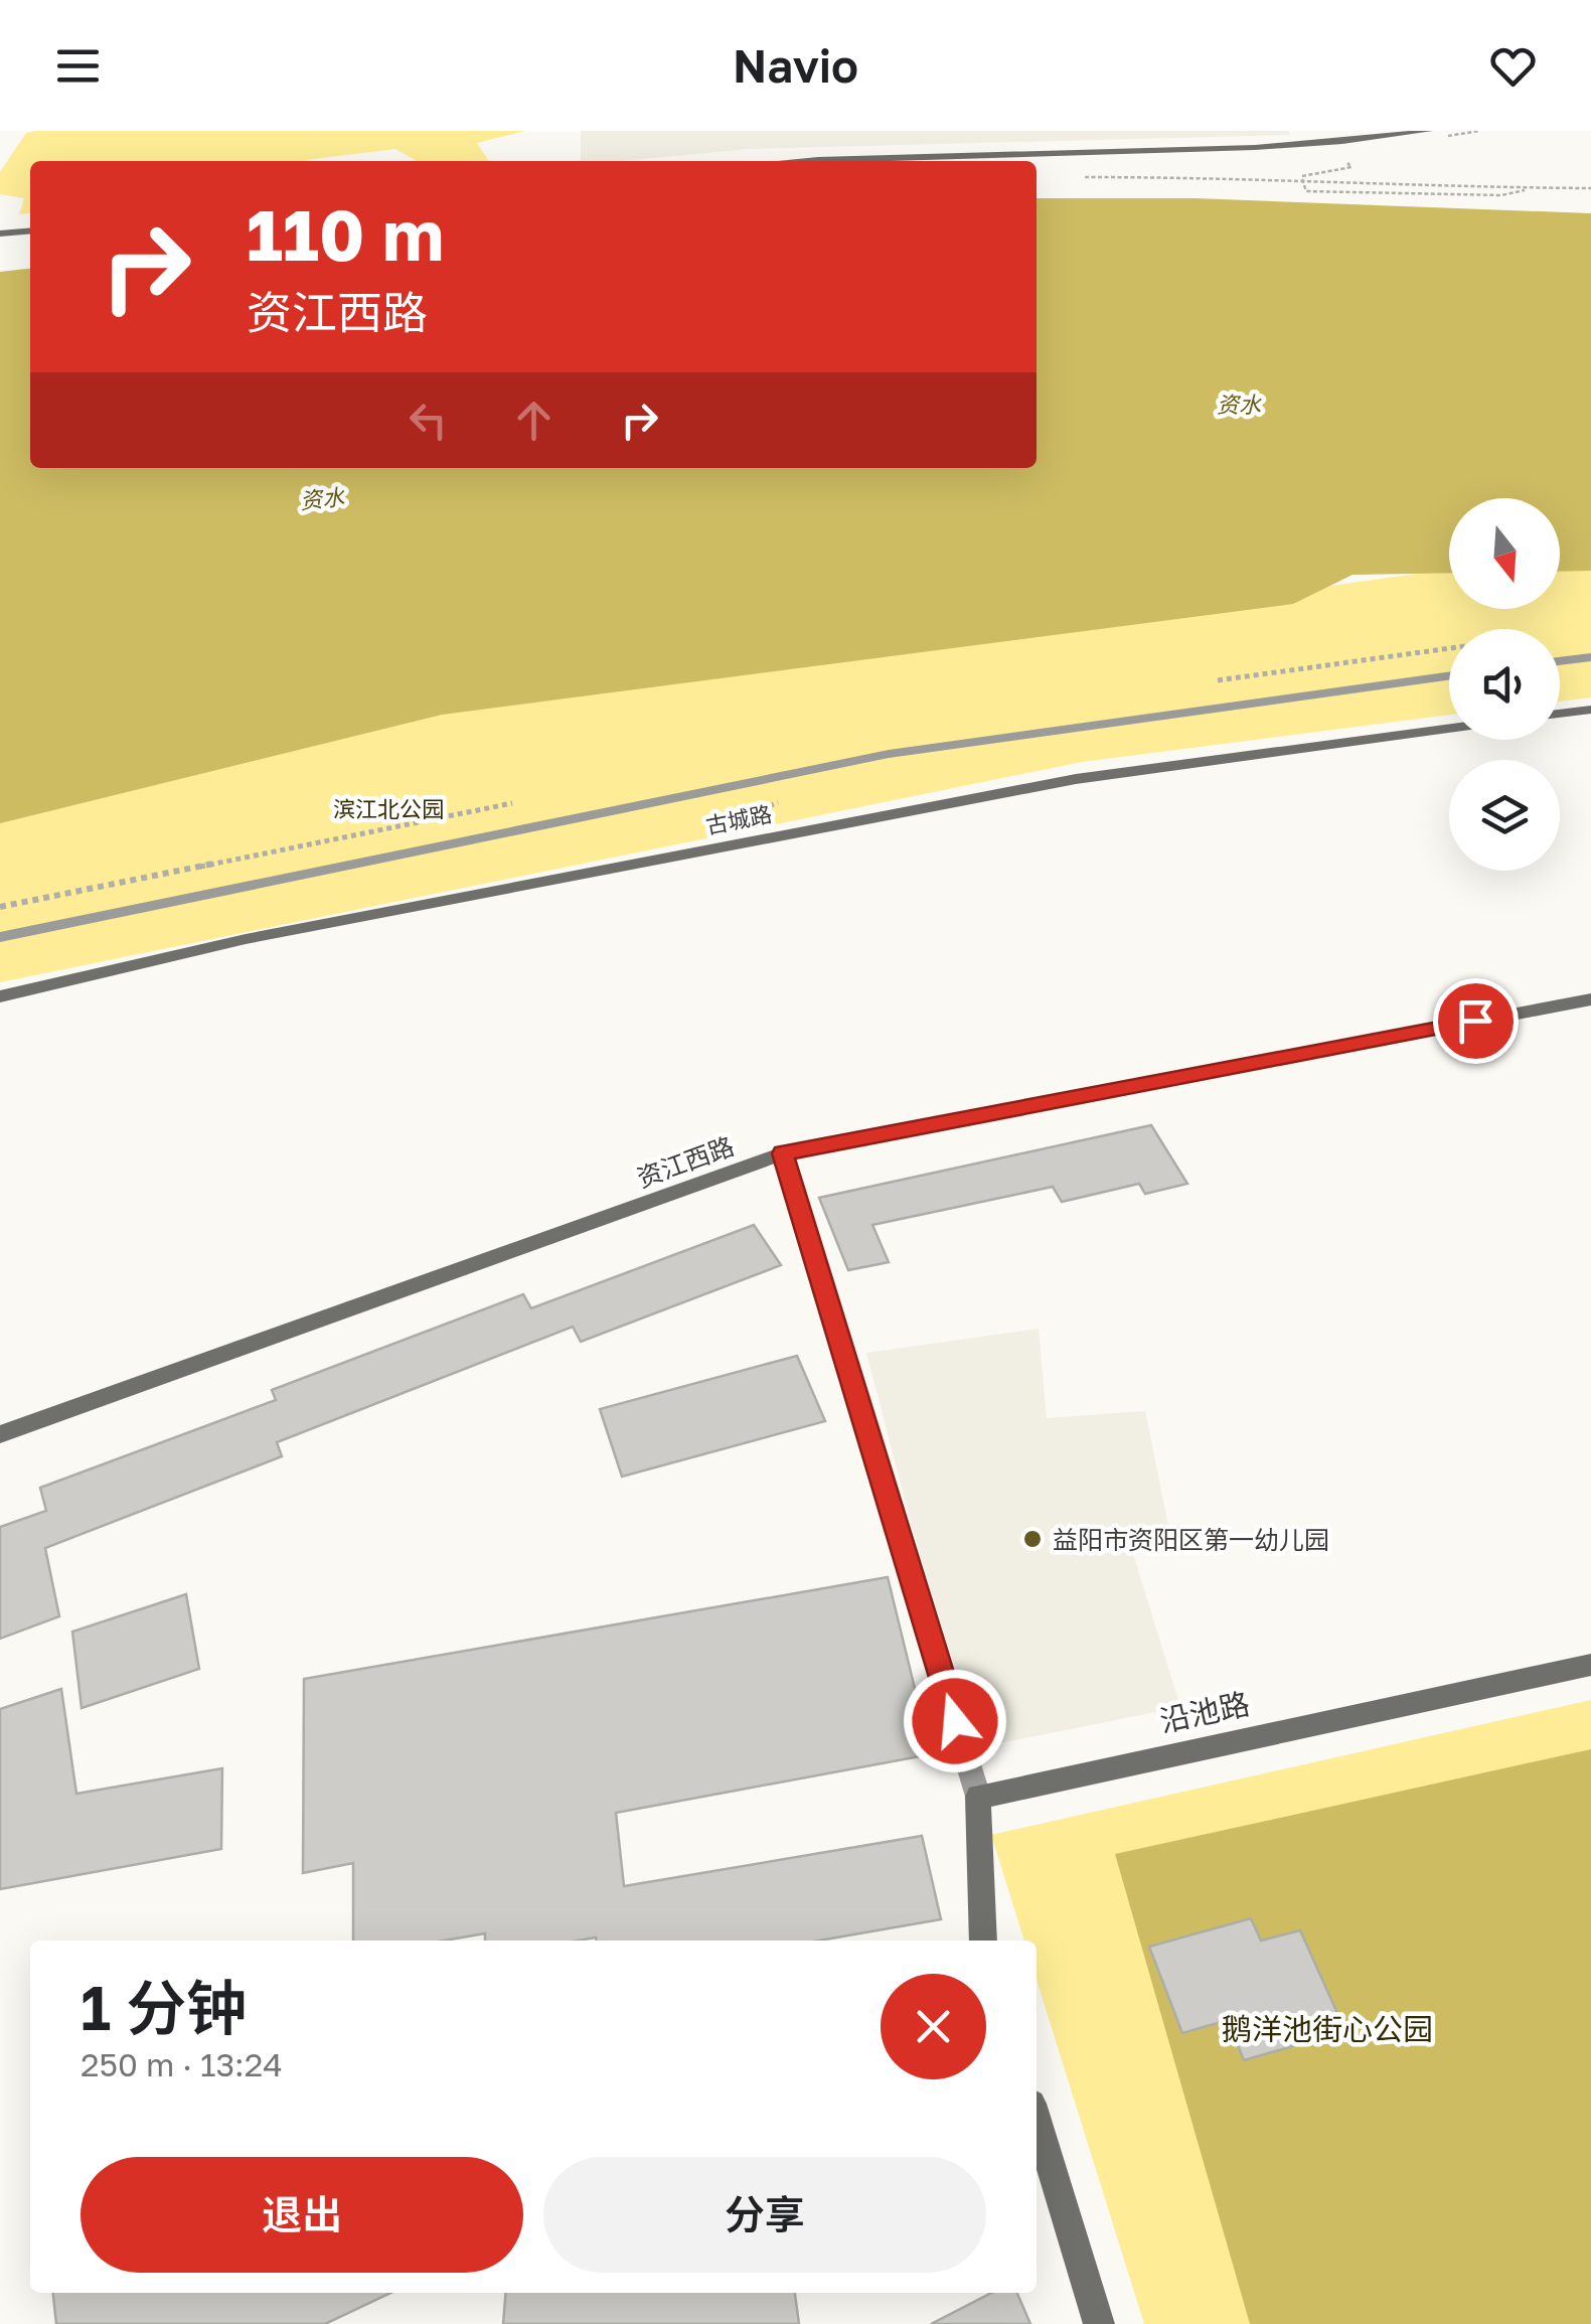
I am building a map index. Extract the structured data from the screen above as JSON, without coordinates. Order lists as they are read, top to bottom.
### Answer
{
  "streets": {
    "street": ["古城路", "资江西路", "沿池路"]
  },
  "water": ["资水"],
  "parks": ["滨江北公园", "鹅洋池街心公园"],
  "places": ["益阳市资阳区第一幼儿园"],
  "north": "bottom",
  "page": {
    "header": "Navio",
    "turn": ["110 m", "资江西路"],
    "heading": ["1 分钟", "250 m · 13:24"],
    "buttons": ["退出", "分享"]
  }
}
